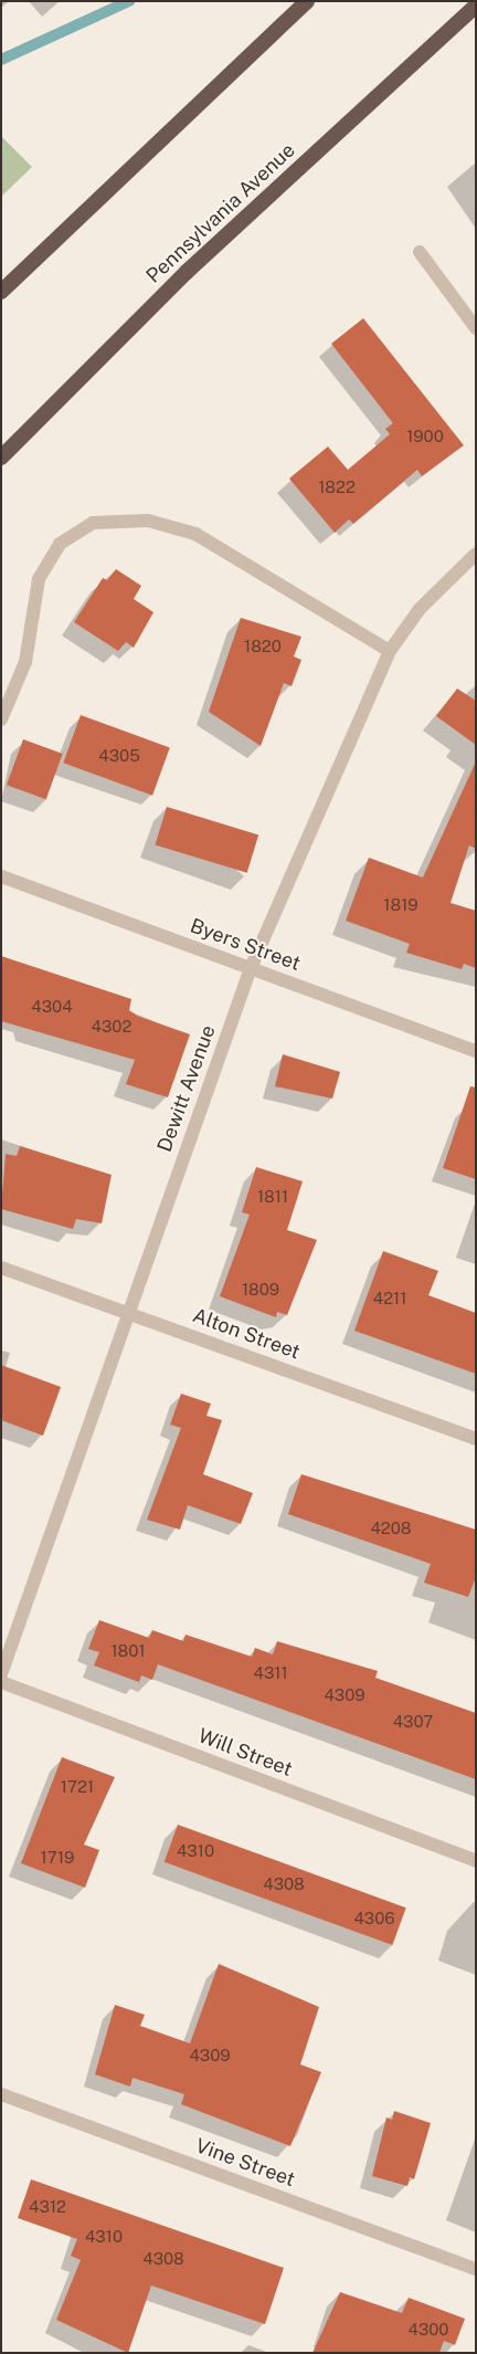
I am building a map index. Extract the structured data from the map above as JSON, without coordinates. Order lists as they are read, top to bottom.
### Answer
{
  "streets": {
    "highway": ["Pennsylvania Avenue"],
    "street": [
      "Byers Street",
      "Dewitt Avenue",
      "Alton Street",
      "Will Street",
      "Vine Street"
    ]
  },
  "crossings": [
    ["Byers Street", "Dewitt Avenue"],
    ["Dewitt Avenue", "Alton Street"]
  ],
  "house_numbers": [
    "1900",
    "1822",
    "1820",
    "4305",
    "1819",
    "4304",
    "4302",
    "1811",
    "1809",
    "4211",
    "4208",
    "1801",
    "4311",
    "4309",
    "4307",
    "1721",
    "4310",
    "1719",
    "4308",
    "4306",
    "4309",
    "4312",
    "4310",
    "4308",
    "4300"
  ]
}
